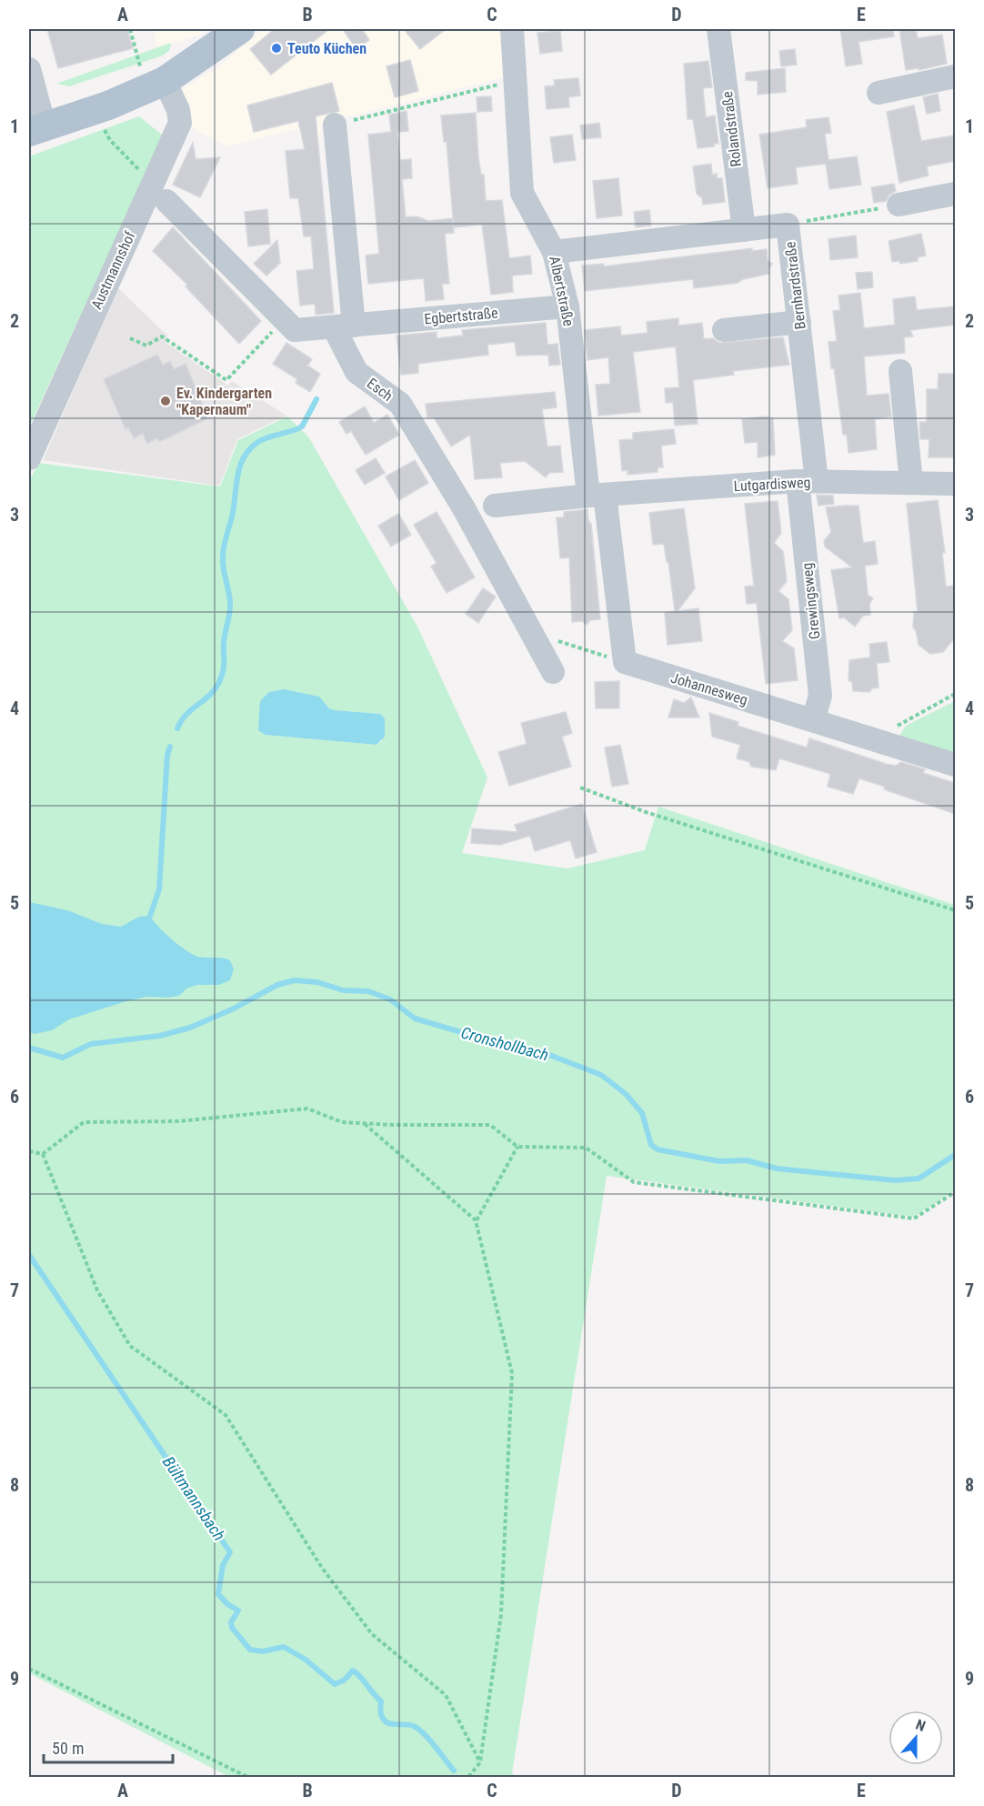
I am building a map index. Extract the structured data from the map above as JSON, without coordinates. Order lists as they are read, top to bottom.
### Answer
{
  "streets": {
    "street": [
      "Rolandstraße",
      "Austmannshof",
      "Bernhardstraße",
      "Albertstraße",
      "Egbertstraße",
      "Esch",
      "Lutgardisweg",
      "Grewingsweg",
      "Johannesweg"
    ]
  },
  "crossings": [
    ["Rolandstraße", "Bernhardstraße"],
    ["Bernhardstraße", "Albertstraße"],
    ["Bernhardstraße", "Lutgardisweg"],
    ["Bernhardstraße", "Grewingsweg"],
    ["Albertstraße", "Egbertstraße"],
    ["Albertstraße", "Lutgardisweg"],
    ["Egbertstraße", "Esch"],
    ["Lutgardisweg", "Grewingsweg"],
    ["Grewingsweg", "Johannesweg"]
  ],
  "water": ["Cronshollbach", "Bültmannsbach"],
  "places": ["Teuto Küchen", "Ev. Kindergarten \"Kapernaum\""],
  "scale_bar": "50 m",
  "north": "top",
  "grid": {
    "columns": [
      "A",
      "B",
      "C",
      "D",
      "E"
    ],
    "rows": [
      "1",
      "2",
      "3",
      "4",
      "5",
      "6",
      "7",
      "8",
      "9"
    ]
  }
}
